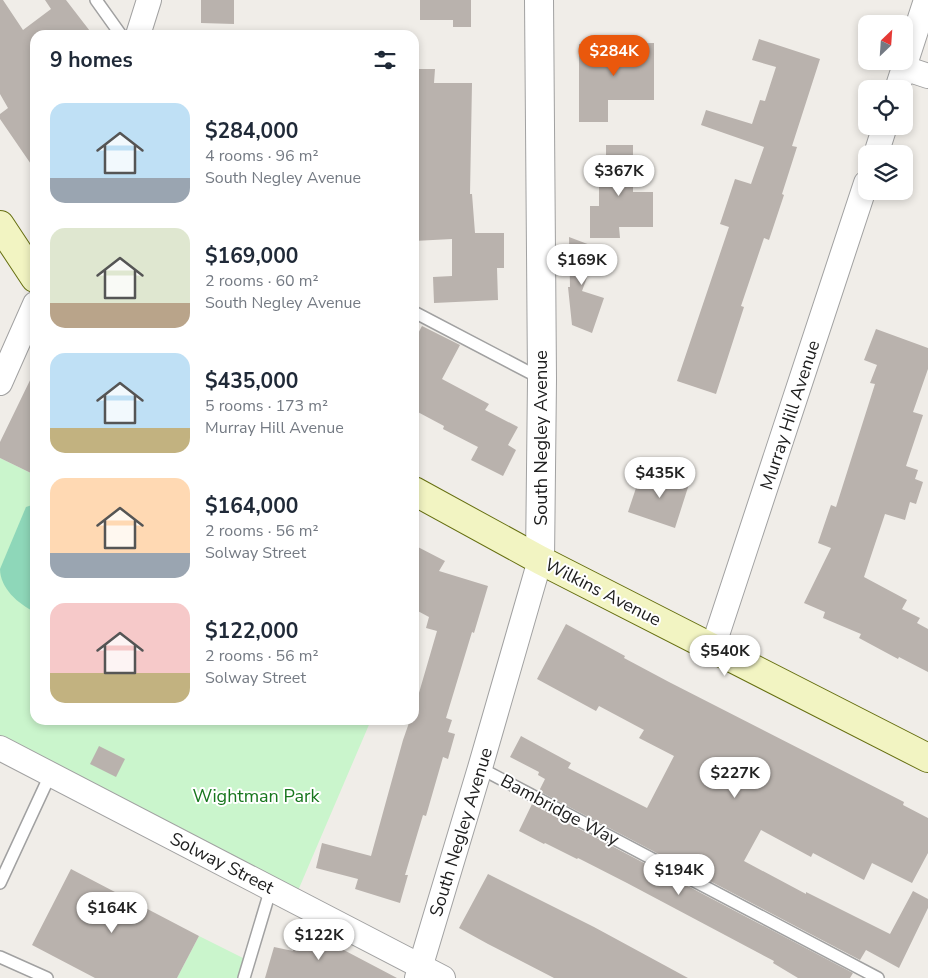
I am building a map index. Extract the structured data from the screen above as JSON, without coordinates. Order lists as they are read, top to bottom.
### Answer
{
  "streets": {
    "main road": ["Wilkins Avenue"],
    "street": ["Murray Hill Avenue", "South Negley Avenue", "Solway Street"],
    "lane": ["Bambridge Way"]
  },
  "crossings": [
    ["Murray Hill Avenue", "Wilkins Avenue"],
    ["South Negley Avenue", "Wilkins Avenue"],
    ["South Negley Avenue", "Bambridge Way"],
    ["South Negley Avenue", "Solway Street"]
  ],
  "parks": ["Wightman Park"],
  "north": "top right",
  "page": {
    "heading": "9 homes",
    "price": [
      "$284K",
      "$367K",
      "$169K",
      "$435K",
      "$540K",
      "$227K",
      "$194K",
      "$164K",
      "$122K"
    ],
    "list": [
      {
        "name": "$284,000",
        "note": "4 rooms · 96 m² · South Negley Avenue"
      },
      {
        "name": "$169,000",
        "note": "2 rooms · 60 m² · South Negley Avenue"
      },
      {
        "name": "$435,000",
        "note": "5 rooms · 173 m² · Murray Hill Avenue"
      },
      {
        "name": "$164,000",
        "note": "2 rooms · 56 m² · Solway Street"
      },
      {
        "name": "$122,000",
        "note": "2 rooms · 56 m² · Solway Street"
      }
    ]
  }
}
